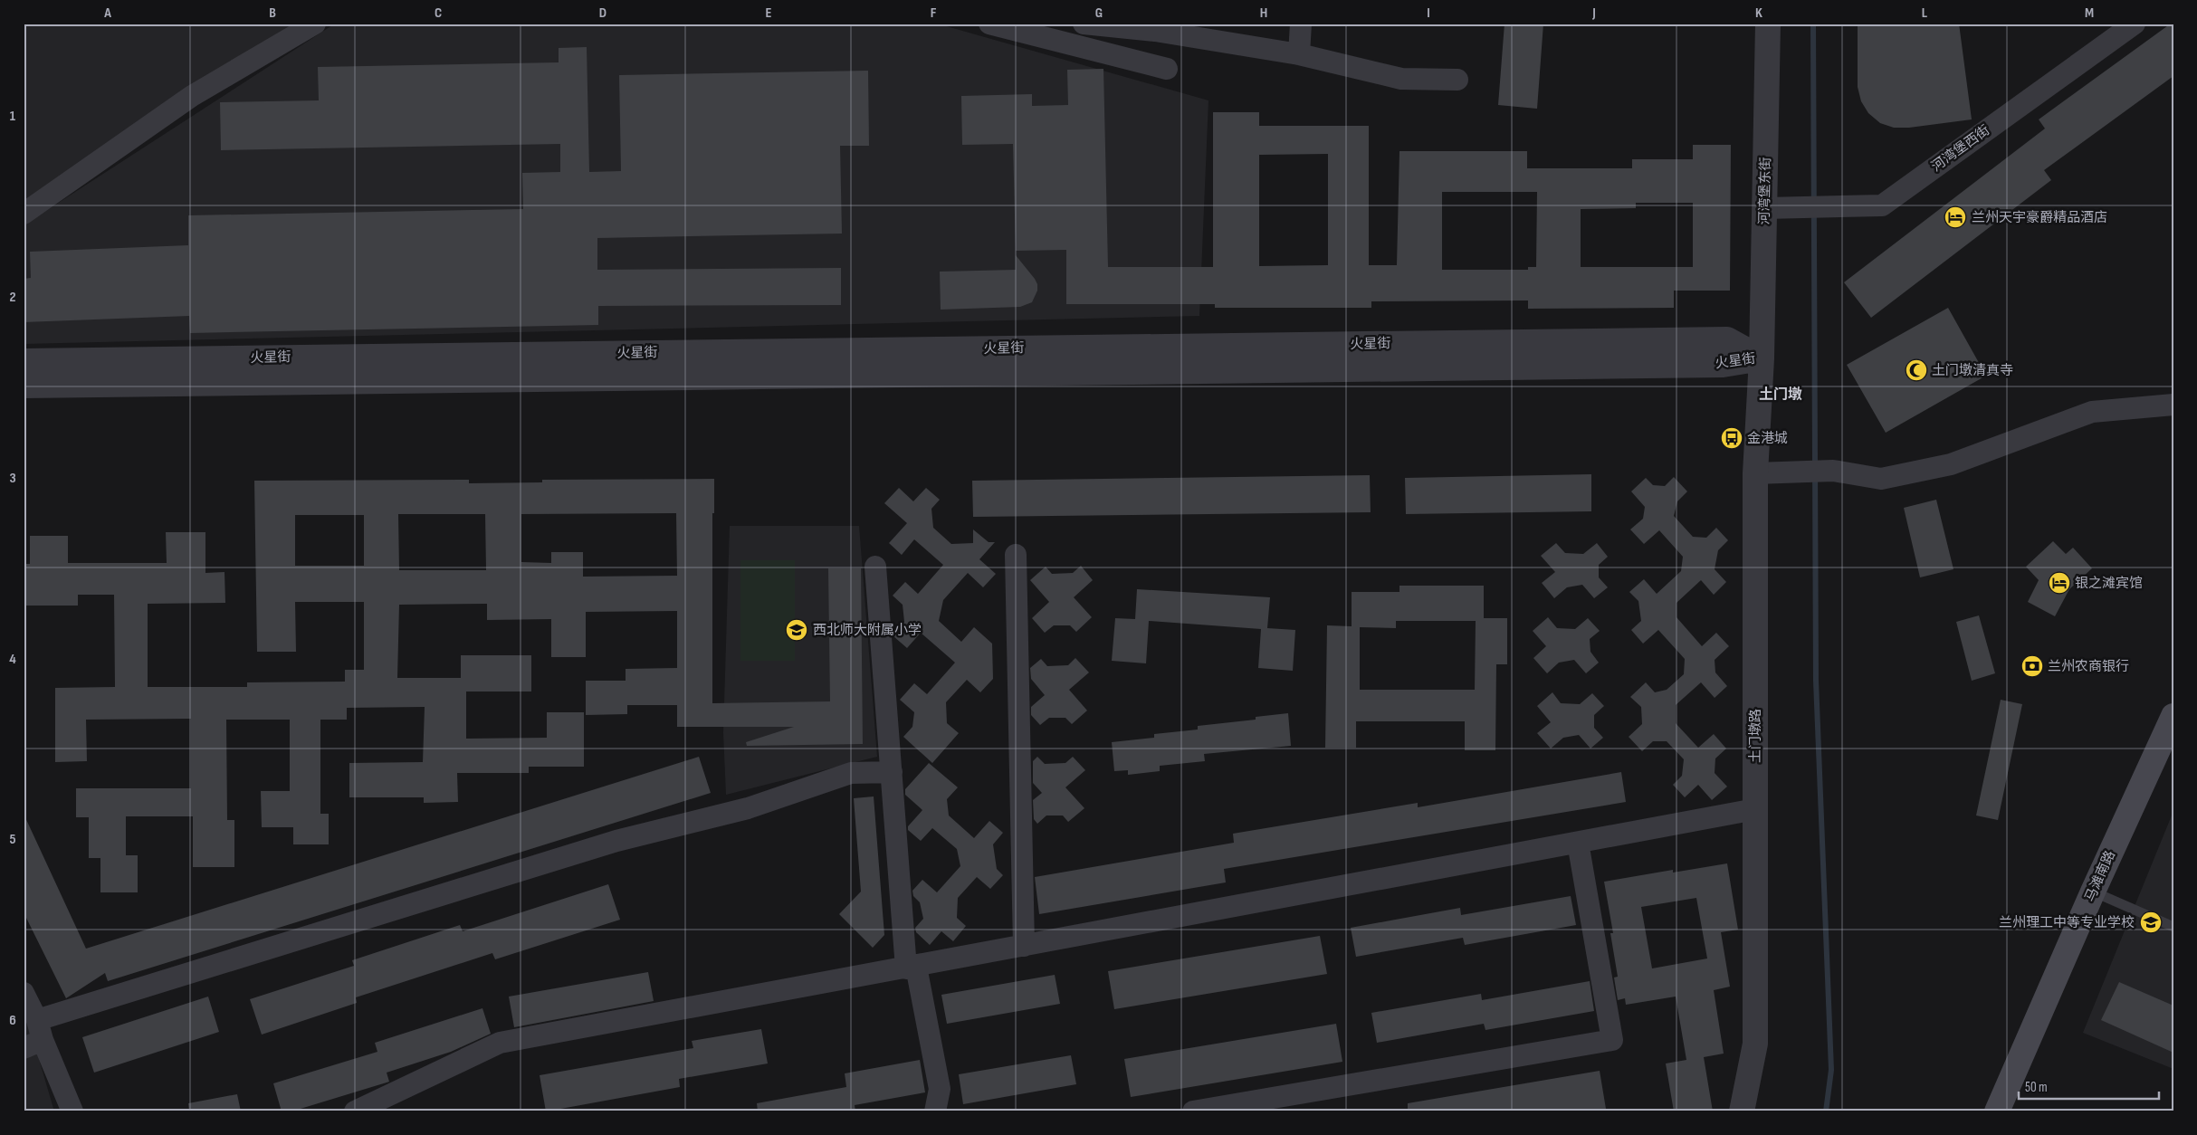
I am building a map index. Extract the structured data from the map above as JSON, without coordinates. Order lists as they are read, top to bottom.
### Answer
{
  "streets": {
    "main road": ["马滩南路"],
    "street": [
      "河湾堡西街",
      "河湾堡东街",
      "火星街",
      "土门墩路"
    ]
  },
  "crossings": [
    ["河湾堡西街", "河湾堡东街"],
    ["河湾堡东街", "火星街"],
    ["河湾堡东街", "土门墩路"],
    ["火星街", "土门墩路"]
  ],
  "districts": ["土门墩"],
  "places": {
    "hotel": ["兰州天宇豪爵精品酒店", "银之滩宾馆"],
    "mosque": ["土门墩清真寺"],
    "bus stop": ["金港城"],
    "school or university": ["西北师大附属小学", "兰州理工中等专业学校"],
    "bank": ["兰州农商银行"]
  },
  "scale_bar": "50 m",
  "grid": {
    "columns": [
      "A",
      "B",
      "C",
      "D",
      "E",
      "F",
      "G",
      "H",
      "I",
      "J",
      "K",
      "L",
      "M"
    ],
    "rows": [
      "1",
      "2",
      "3",
      "4",
      "5",
      "6"
    ]
  }
}
